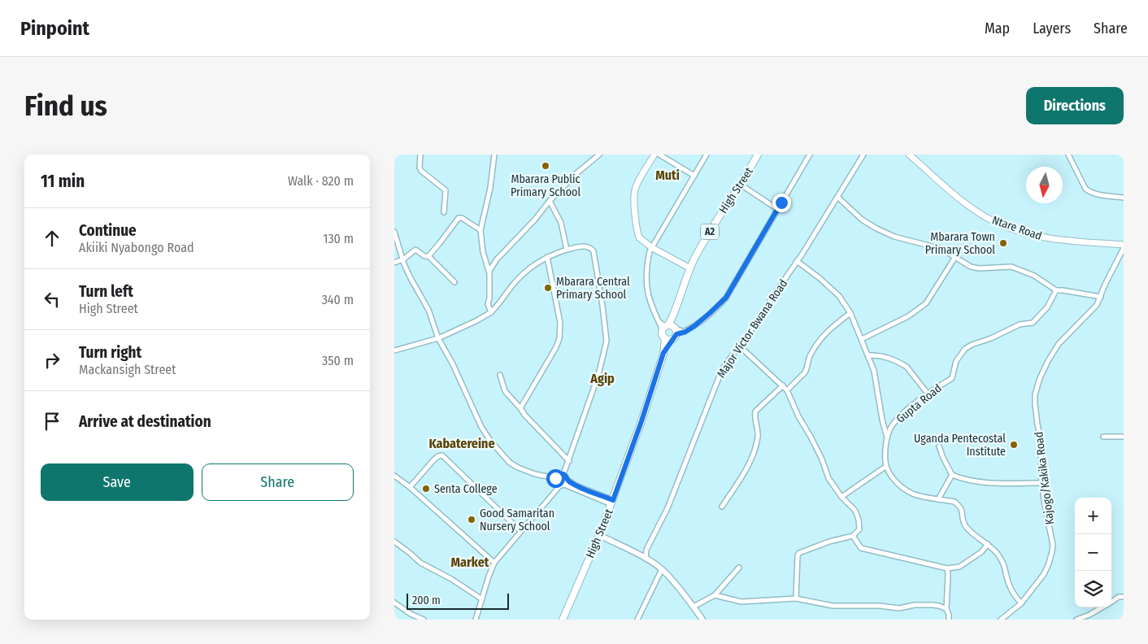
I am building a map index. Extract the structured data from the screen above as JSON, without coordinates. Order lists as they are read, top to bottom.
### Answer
{
  "streets": {
    "main road": ["High Street", "Ntare Road", "A2"],
    "street": ["Major Victor Bwana Road", "Gupta Road", "Kajogo/Kakika Road"]
  },
  "crossings": [
    ["Ntare Road", "Kajogo/Kakika Road"]
  ],
  "districts": [
    "Muti",
    "Agip",
    "Kabatereine",
    "Market"
  ],
  "places": [
    "Mbarara Public Primary School",
    "Mbarara Town Primary School",
    "Mbarara Central Primary School",
    "Uganda Pentecostal Institute",
    "Senta College",
    "Good Samaritan Nursery School"
  ],
  "scale_bar": "200 m",
  "north": "bottom",
  "page": {
    "header": "Pinpoint",
    "nav": ["Map", "Layers", "Share"],
    "buttons": [
      "Directions",
      ["Save", "Share"]
    ],
    "title": "Find us",
    "heading": ["11 min", "Walk · 820 m"],
    "list": [
      ["Continue", "Akiiki Nyabongo Road", "130 m"],
      ["Turn left", "High Street", "340 m"],
      ["Turn right", "Mackansigh Street", "350 m"],
      "Arrive at destination"
    ],
    "map_buttons": ["+", "−"],
    "scale": "200 m"
  }
}
